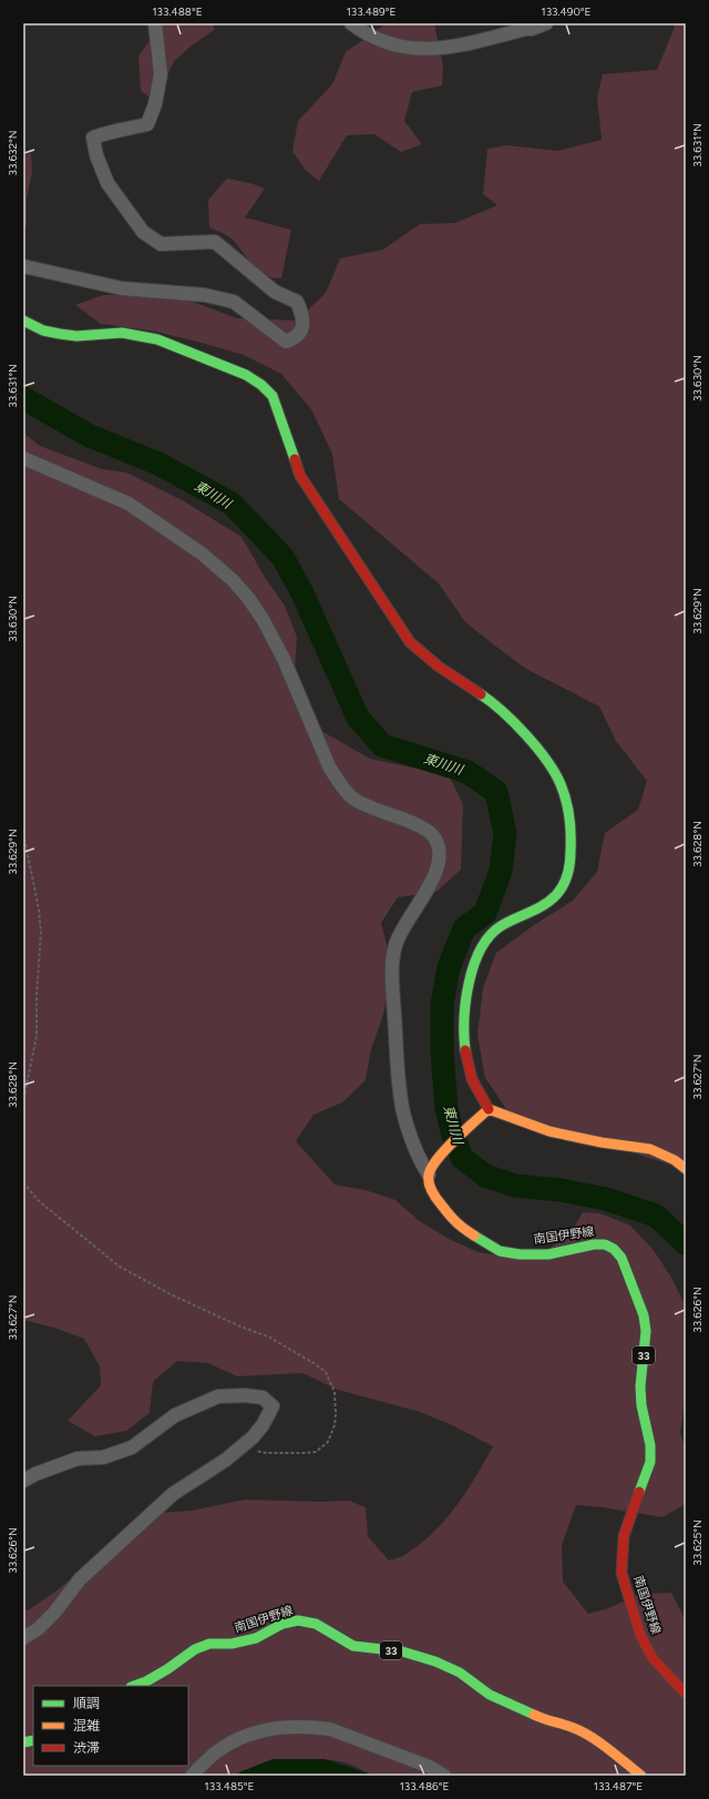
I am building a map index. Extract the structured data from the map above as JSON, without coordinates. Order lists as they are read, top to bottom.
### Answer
{
  "streets": {
    "main road": ["南国伊野線", "33"]
  },
  "water": ["東川川"],
  "legend": ["順調", "混雑", "渋滞"],
  "coordinates": [
    "133.488°E",
    "133.489°E",
    "133.490°E",
    "33.631°N",
    "33.632°N",
    "33.630°N",
    "33.629°N",
    "33.628°N",
    "33.627°N",
    "33.626°N",
    "33.625°N",
    "133.485°E",
    "133.486°E",
    "133.487°E"
  ]
}
